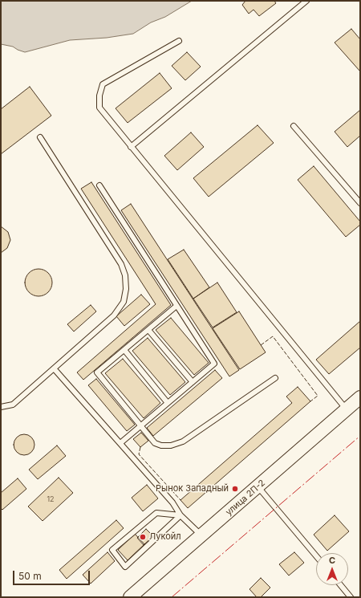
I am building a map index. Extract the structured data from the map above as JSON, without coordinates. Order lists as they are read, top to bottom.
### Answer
{
  "streets": {
    "main road": ["улица 2П-2"]
  },
  "places": ["Рынок Западный", "Лукойл"],
  "house_numbers": ["12"],
  "scale_bar": "50 m",
  "north": "top"
}
